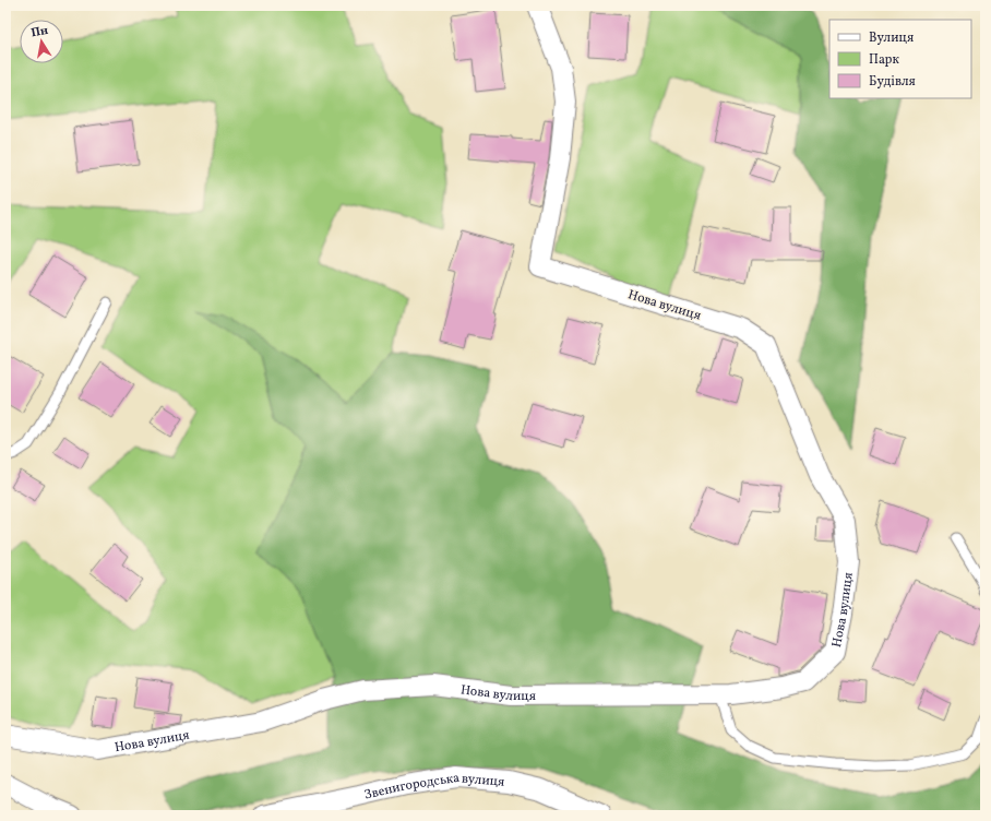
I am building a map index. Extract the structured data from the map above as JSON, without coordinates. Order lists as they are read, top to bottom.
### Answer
{
  "streets": {
    "street": ["Нова вулиця", "Звенигородська вулиця"]
  },
  "legend": ["Вулиця", "Парк", "Будівля"],
  "north": "top"
}
